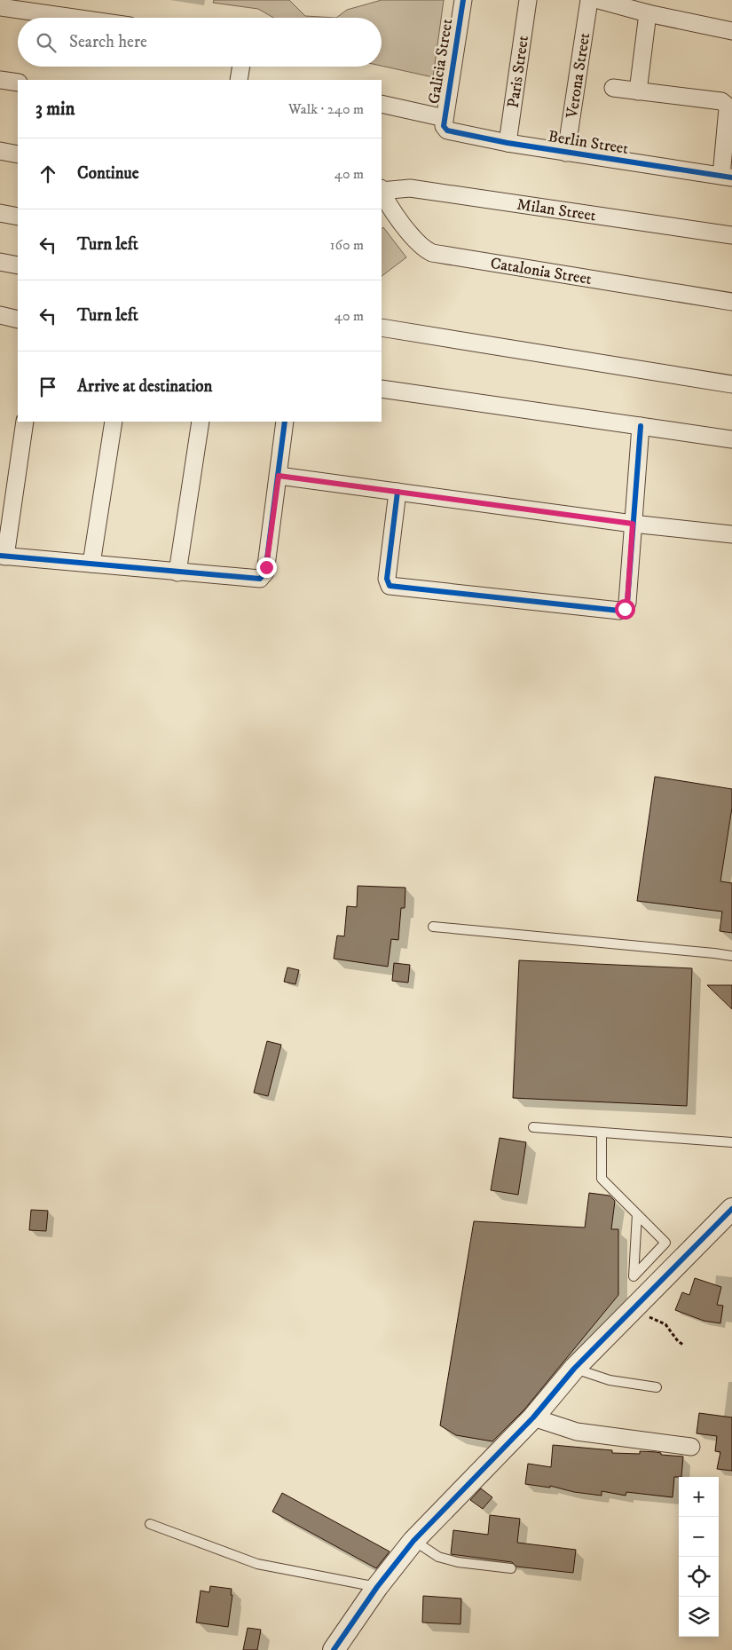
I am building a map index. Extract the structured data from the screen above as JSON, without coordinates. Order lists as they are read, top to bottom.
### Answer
{
  "streets": {
    "street": [
      "Galicia Street",
      "Paris Street",
      "Verona Street",
      "Berlin Street",
      "Milan Street",
      "Catalonia Street"
    ]
  },
  "crossings": [
    ["Galicia Street", "Berlin Street"],
    ["Paris Street", "Berlin Street"],
    ["Verona Street", "Berlin Street"]
  ],
  "page": {
    "search": "Search here",
    "heading": ["3 min", "Walk · 240 m"],
    "list": [
      ["Continue", "40 m"],
      ["Turn left", "160 m"],
      ["Turn left", "40 m"],
      "Arrive at destination"
    ],
    "map_buttons": ["+", "−"]
  }
}
